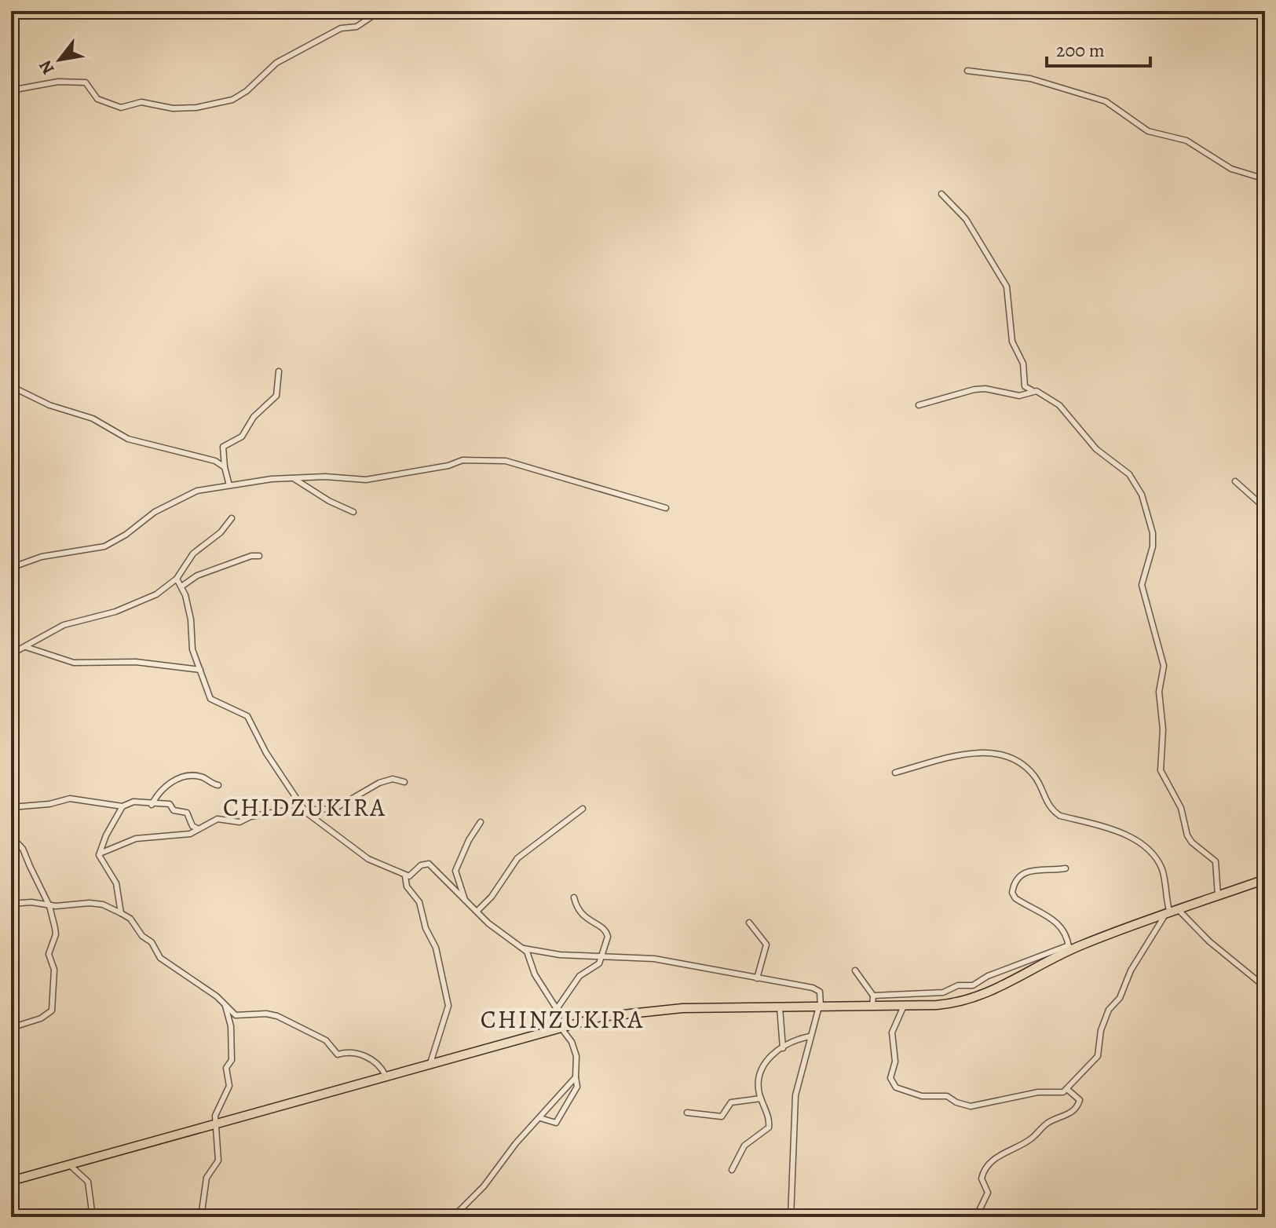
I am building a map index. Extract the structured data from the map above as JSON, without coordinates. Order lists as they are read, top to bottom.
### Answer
{
  "districts": ["CHIDZUKIRA", "CHINZUKIRA"],
  "scale_bar": "200 m",
  "north": "bottom left"
}
